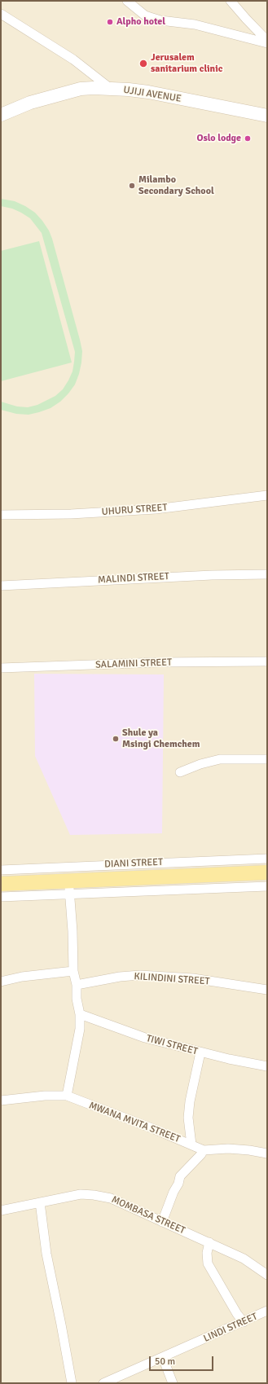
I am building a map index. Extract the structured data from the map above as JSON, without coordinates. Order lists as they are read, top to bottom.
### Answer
{
  "streets": {
    "main road": ["UJIJI AVENUE"],
    "street": [
      "UHURU STREET",
      "MALINDI STREET",
      "SALAMINI STREET",
      "DIANI STREET",
      "KILINDINI STREET",
      "TIWI STREET",
      "MWANA MVITA STREET",
      "MOMBASA STREET",
      "LINDI STREET"
    ]
  },
  "places": [
    "Alpho hotel",
    "Jerusalem sanitarium clinic",
    "Oslo lodge",
    "Milambo Secondary School",
    "Shule ya Msingi Chemchem"
  ],
  "scale_bar": "50 m"
}
